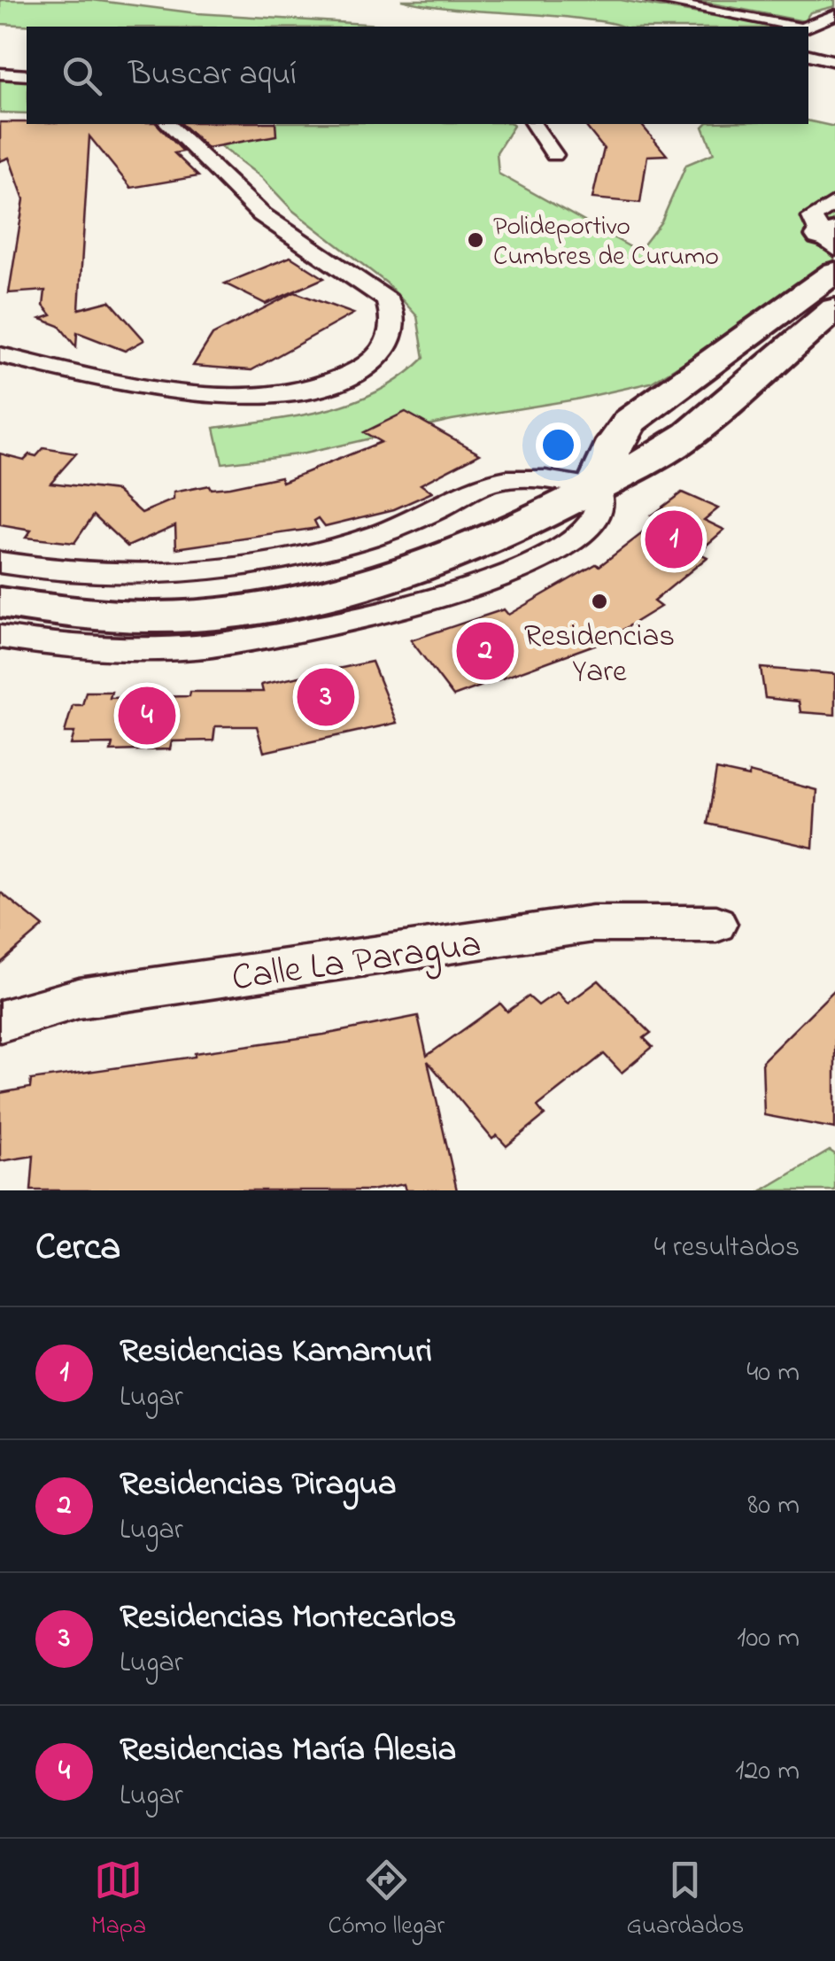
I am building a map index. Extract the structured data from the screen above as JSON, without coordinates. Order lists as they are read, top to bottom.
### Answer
{
  "streets": {
    "street": ["Calle La Paragua"]
  },
  "places": ["Polideportivo Cumbres de Curumo", "Residencias Yare"],
  "page": {
    "search": "Buscar aquí",
    "pins": [
      "1",
      "2",
      "3",
      "4"
    ],
    "heading": ["Cerca", "4 resultados"],
    "list": [
      {
        "mark": "1",
        "name": "Residencias Kamamuri",
        "note": "Lugar",
        "value": "40 m"
      },
      {
        "mark": "2",
        "name": "Residencias Piragua",
        "note": "Lugar",
        "value": "80 m"
      },
      {
        "mark": "3",
        "name": "Residencias Montecarlos",
        "note": "Lugar",
        "value": "100 m"
      },
      {
        "mark": "4",
        "name": "Residencias María Alesia",
        "note": "Lugar",
        "value": "120 m"
      }
    ],
    "nav": ["Mapa", "Cómo llegar", "Guardados"]
  }
}
